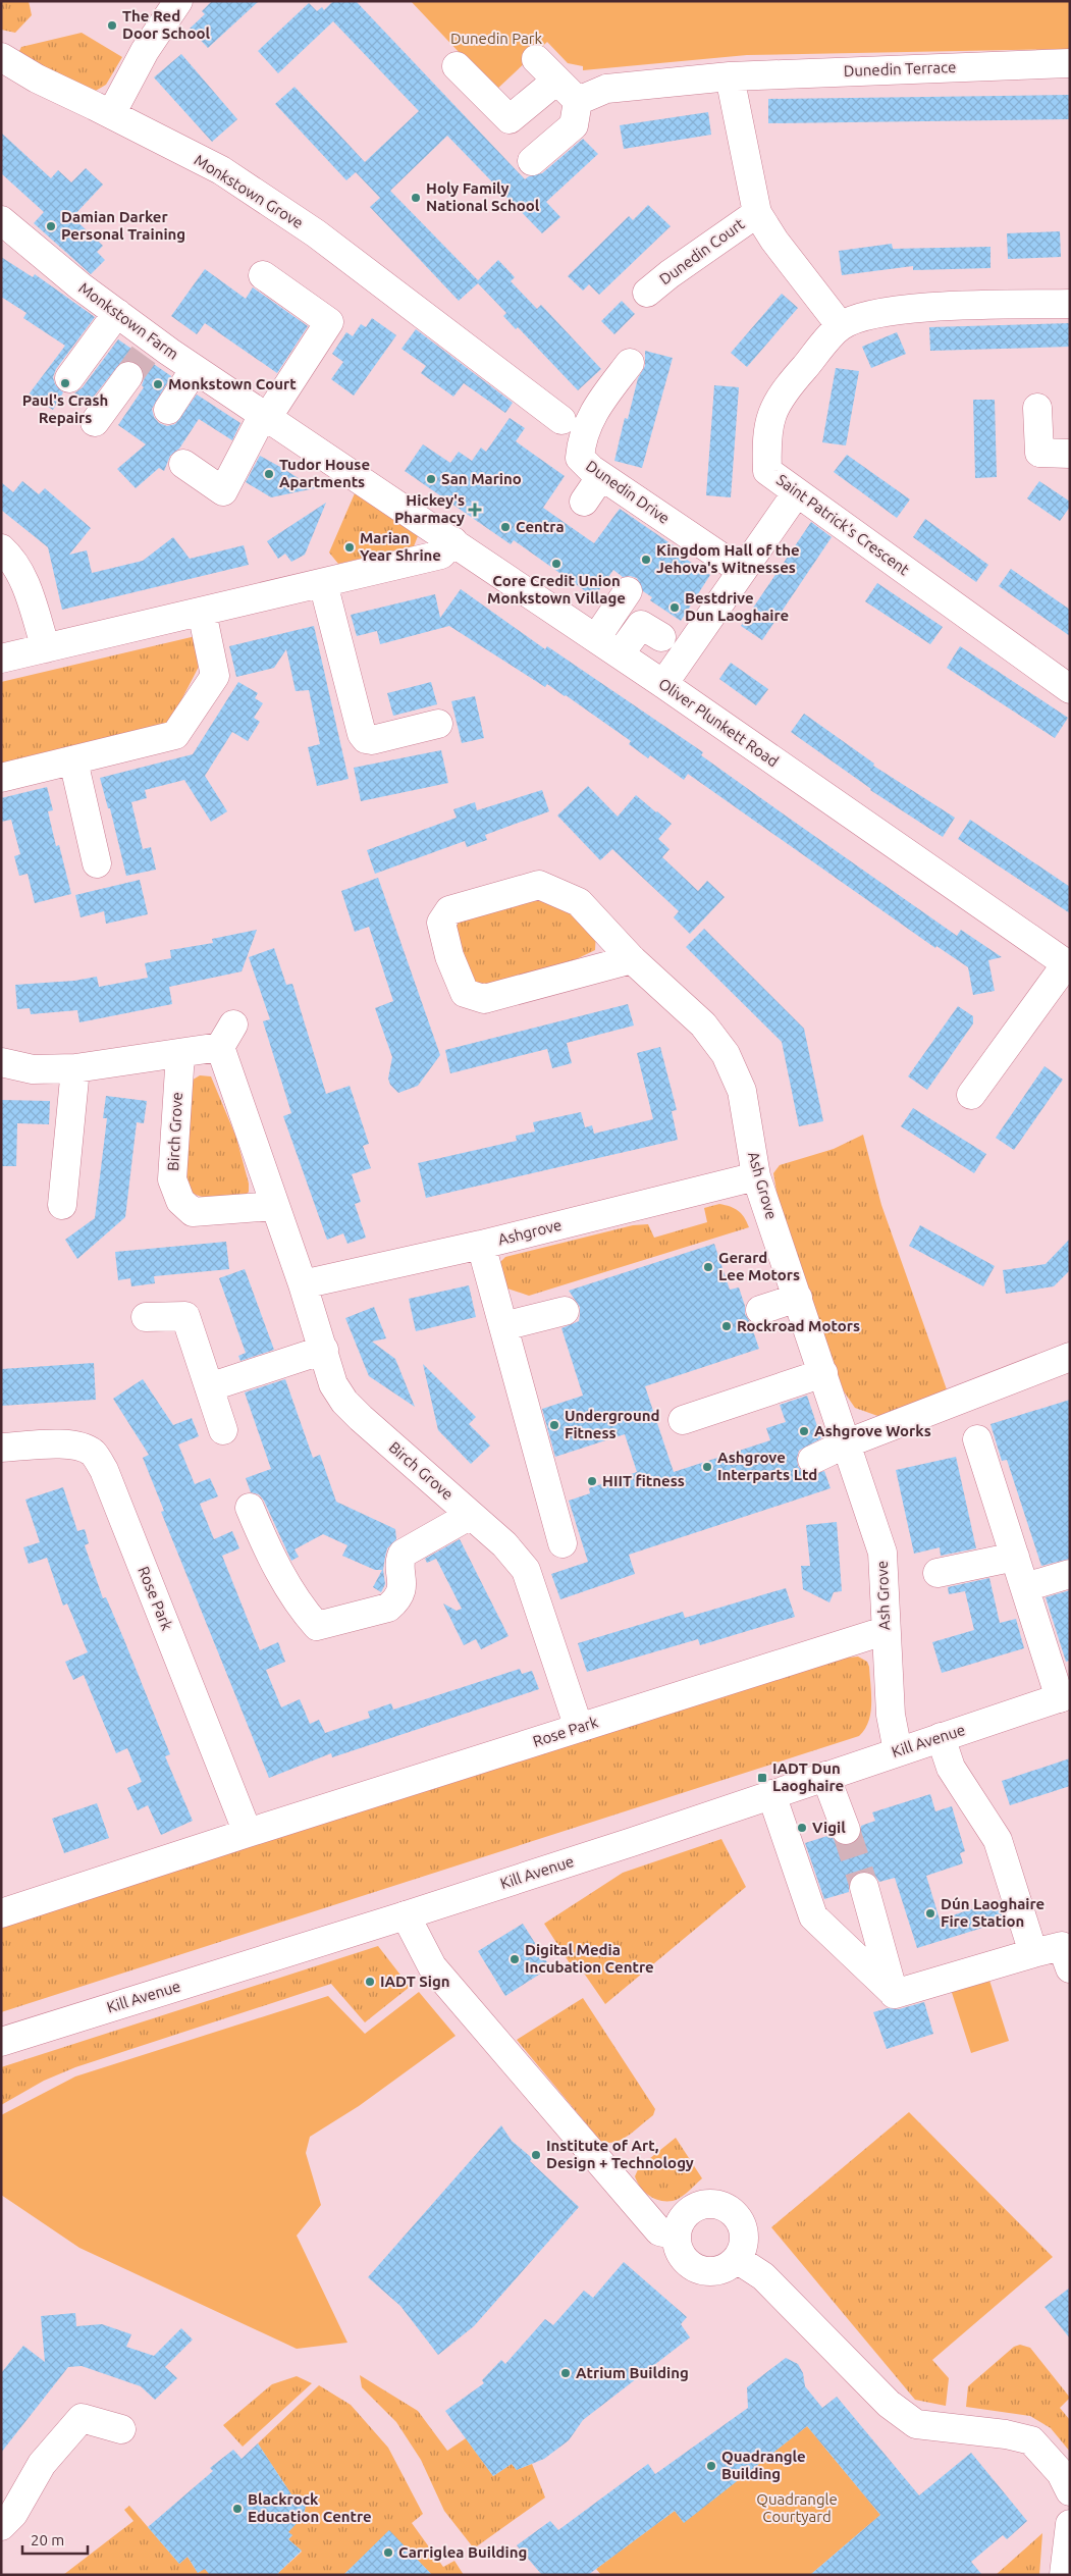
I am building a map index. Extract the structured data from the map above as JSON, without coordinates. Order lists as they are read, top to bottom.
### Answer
{
  "streets": {
    "street": [
      "Dunedin Terrace",
      "Monkstown Grove",
      "Dunedin Court",
      "Monkstown Farm",
      "Dunedin Drive",
      "Saint Patrick's Crescent",
      "Oliver Plunkett Road",
      "Birch Grove",
      "Ash Grove",
      "Ashgrove",
      "Rose Park",
      "Kill Avenue"
    ]
  },
  "crossings": [
    ["Monkstown Farm", "Oliver Plunkett Road"],
    ["Birch Grove", "Ashgrove"],
    ["Birch Grove", "Rose Park"],
    ["Ash Grove", "Ashgrove"],
    ["Ash Grove", "Rose Park"],
    ["Ash Grove", "Kill Avenue"]
  ],
  "parks": ["Dunedin Park", "Quadrangle Courtyard"],
  "places": {
    "other": [
      "The Red Door School",
      "Holy Family National School",
      "Damian Darker Personal Training",
      "Paul's Crash Repairs",
      "Monkstown Court",
      "Tudor House Apartments",
      "San Marino",
      "Centra",
      "Marian Year Shrine",
      "Kingdom Hall of the Jehova's Witnesses",
      "Core Credit Union Monkstown Village",
      "Bestdrive Dun Laoghaire",
      "Gerard Lee Motors",
      "Rockroad Motors",
      "Underground Fitness",
      "Ashgrove Works",
      "Ashgrove Interparts Ltd",
      "HIIT fitness",
      "Vigil",
      "Dún Laoghaire Fire Station",
      "Digital Media Incubation Centre",
      "IADT Sign",
      "Institute of Art, Design + Technology",
      "Atrium Building",
      "Quadrangle Building",
      "Blackrock Education Centre",
      "Carriglea Building"
    ],
    "health": ["Hickey's Pharmacy"],
    "transit": ["IADT Dun Laoghaire"]
  },
  "scale_bar": "20 m"
}
